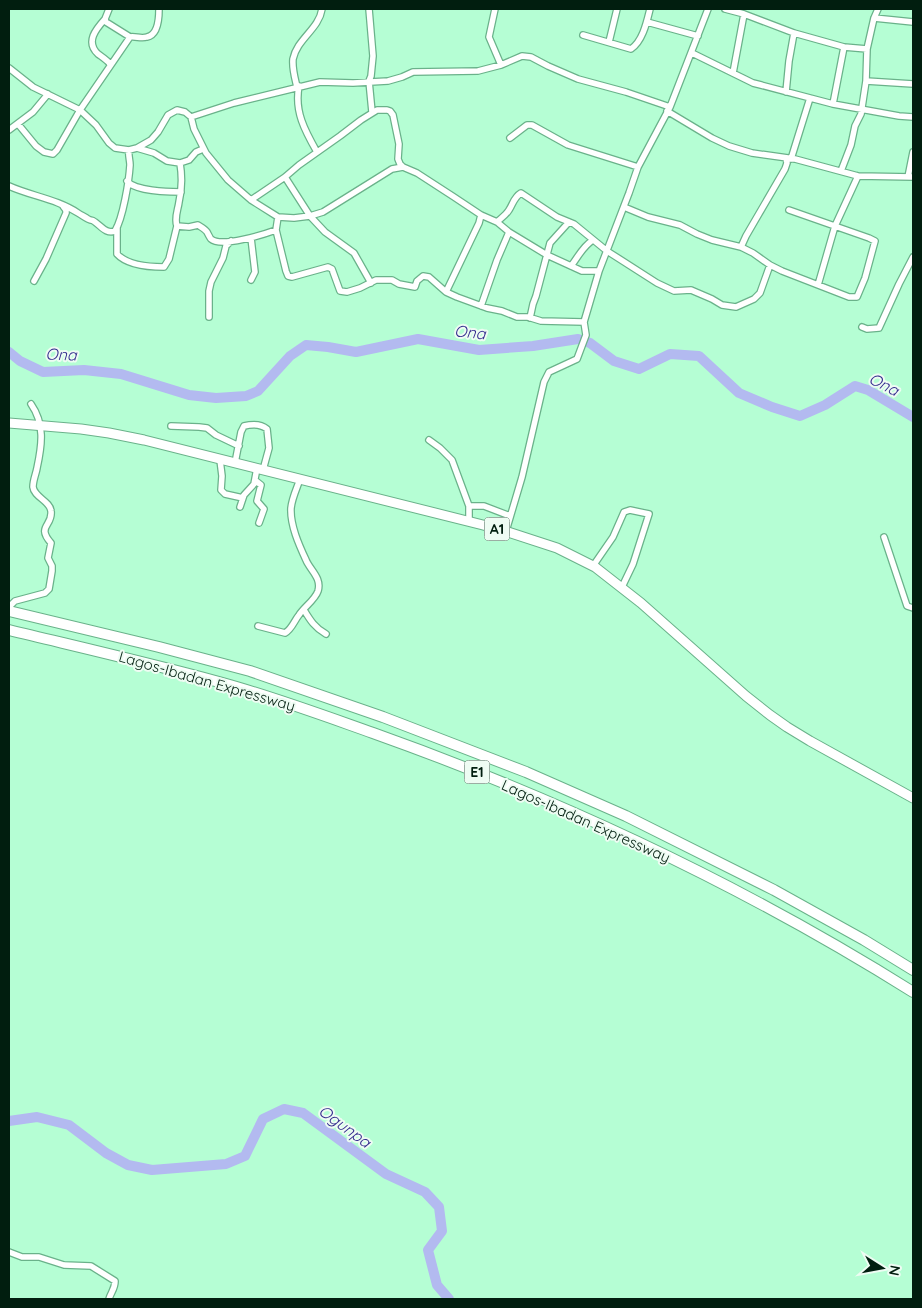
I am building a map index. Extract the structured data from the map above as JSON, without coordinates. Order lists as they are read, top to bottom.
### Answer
{
  "streets": {
    "highway": ["A1", "Lagos-Ibadan Expressway", "E1"]
  },
  "water": ["Ona", "Ogunpa"],
  "north": "right"
}
